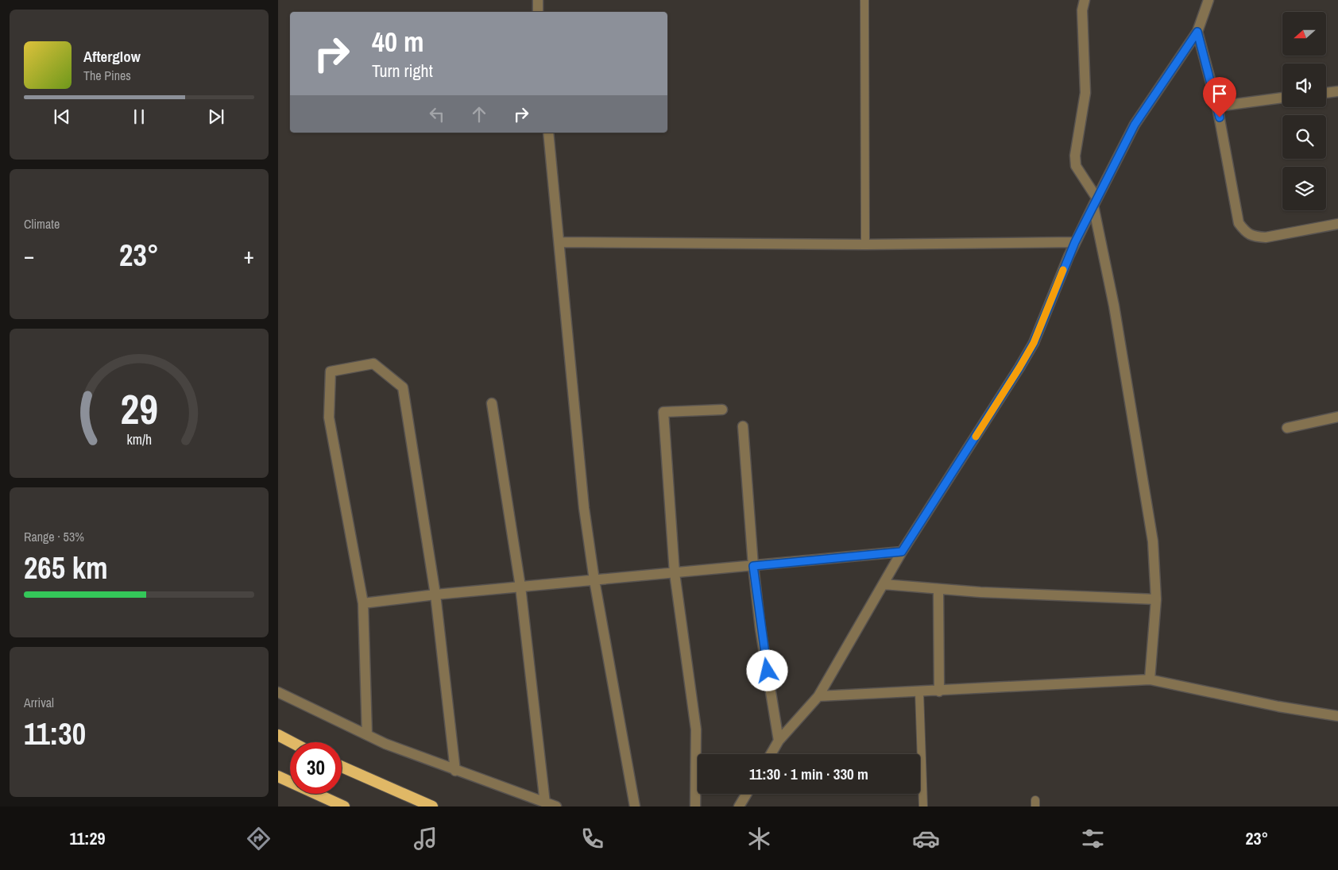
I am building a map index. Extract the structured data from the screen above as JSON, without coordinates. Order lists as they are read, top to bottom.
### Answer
{
  "north": "left",
  "page": {
    "turn": ["40 m", "Turn right"],
    "song": ["Afterglow", "The Pines"],
    "tile": [
      "Climate",
      ["Range · 53%", "265 km"],
      ["Arrival", "11:30"]
    ],
    "heat": ["−", "23°", "+"],
    "limit": "30",
    "trip": "11:30 · 1 min · 330 m",
    "tabs": ["11:29", "23°"],
    "gauge": ["29", "km/h"]
  }
}
